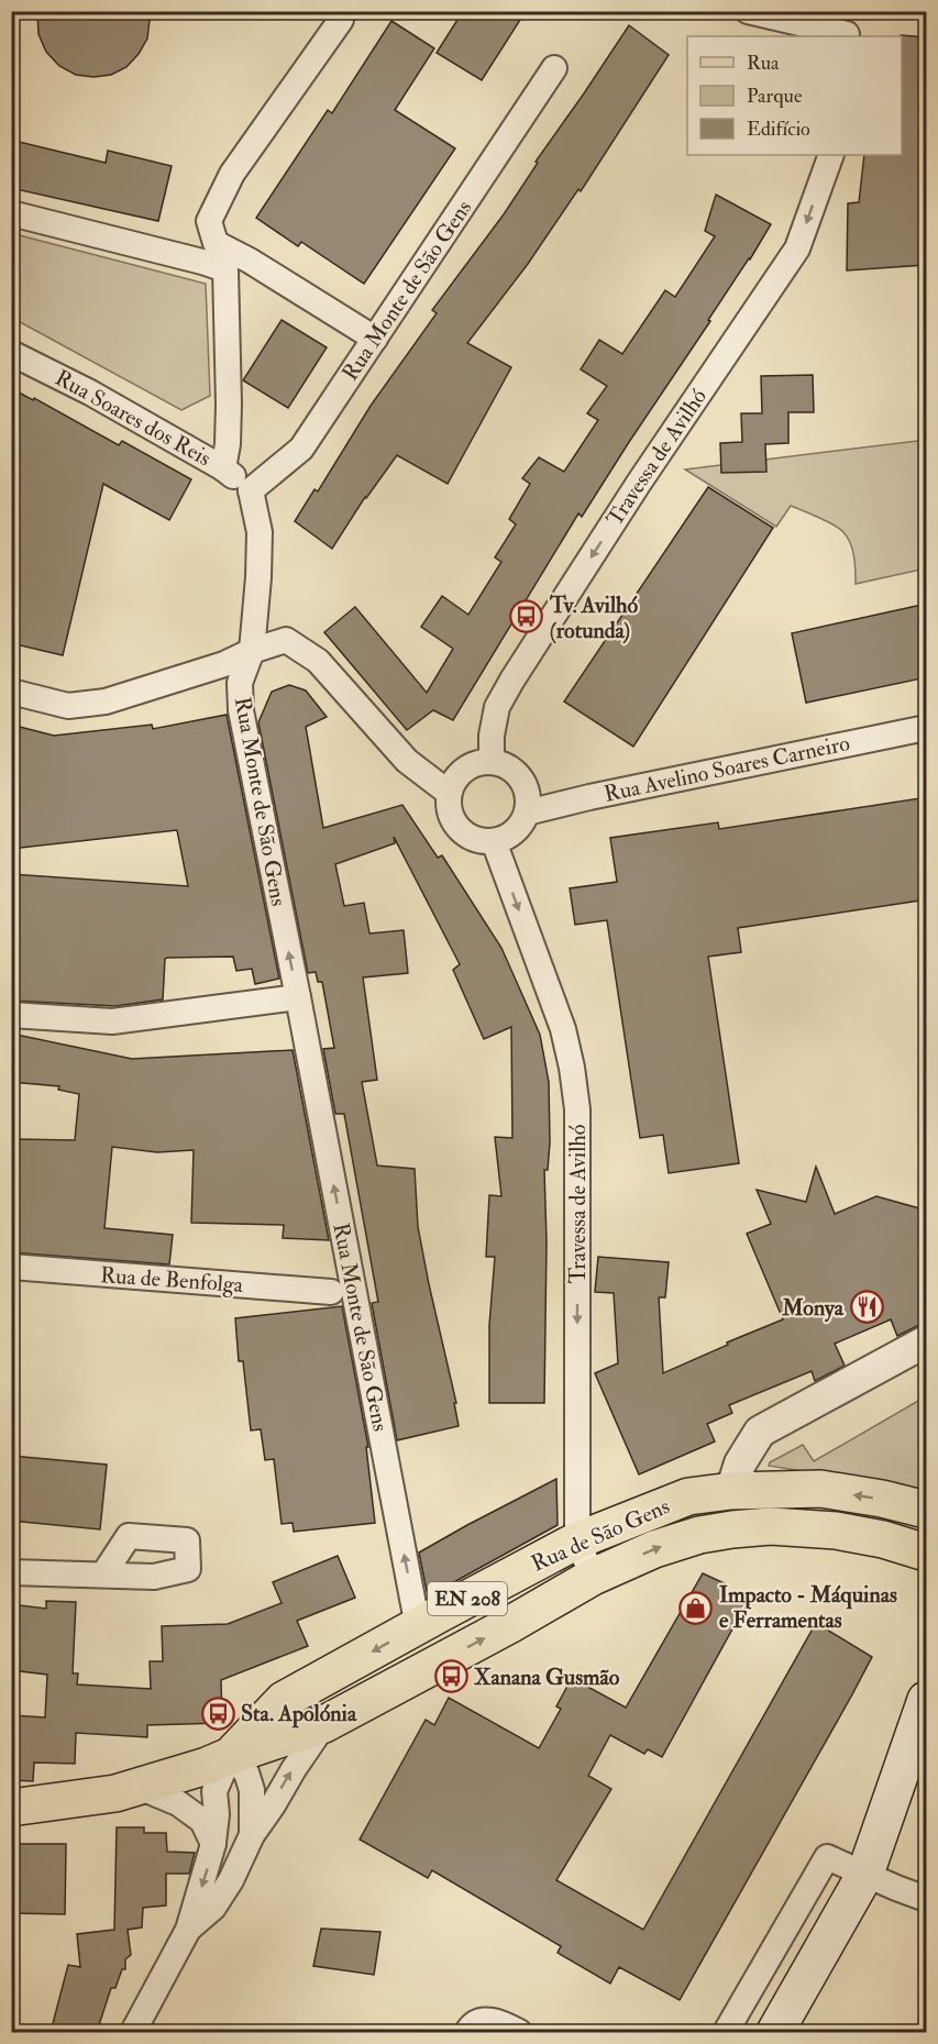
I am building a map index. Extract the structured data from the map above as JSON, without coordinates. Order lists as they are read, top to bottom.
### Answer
{
  "streets": {
    "main road": ["Rua de São Gens", "EN 208"],
    "street": [
      "Rua Monte de São Gens",
      "Rua Soares dos Reis",
      "Travessa de Avilhó",
      "Rua Avelino Soares Carneiro",
      "Rua de Benfolga"
    ]
  },
  "crossings": [
    ["Rua Monte de São Gens", "Rua Soares dos Reis"],
    ["Rua Monte de São Gens", "Rua de São Gens"],
    ["Travessa de Avilhó", "Rua Avelino Soares Carneiro"],
    ["Travessa de Avilhó", "Rua de São Gens"],
    ["Rua de São Gens", "EN 208"]
  ],
  "one_way": ["Rua Monte de São Gens", "Travessa de Avilhó"],
  "places": {
    "bus stop": ["Tv. Avilhó (rotunda)", "Xanana Gusmão", "Sta. Apolónia"],
    "restaurant": ["Monya"],
    "shop": ["Impacto - Máquinas e Ferramentas"]
  },
  "legend": ["Rua", "Parque", "Edifício"]
}
